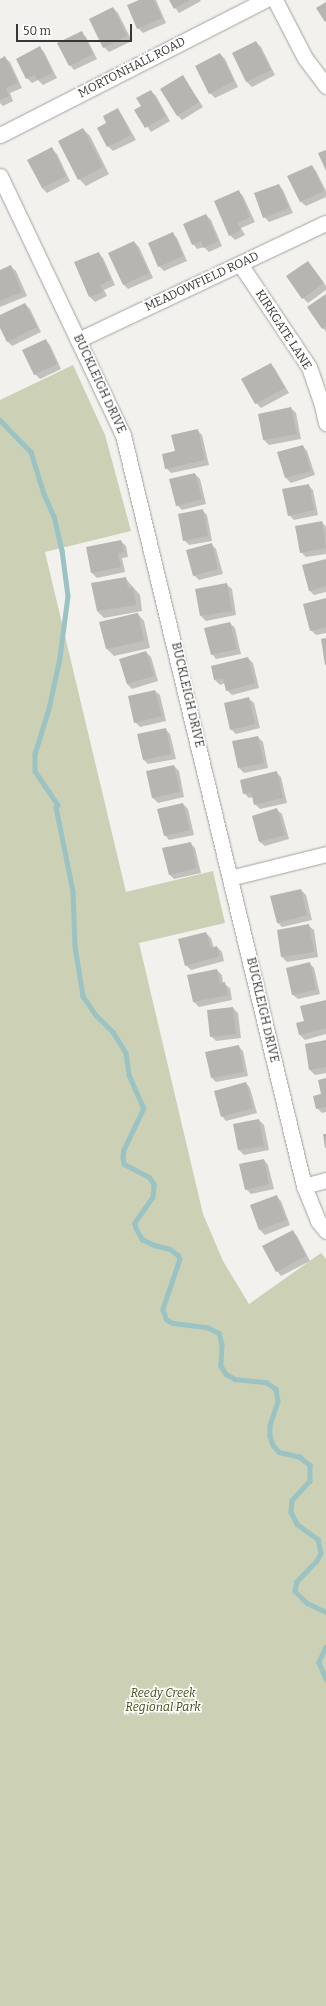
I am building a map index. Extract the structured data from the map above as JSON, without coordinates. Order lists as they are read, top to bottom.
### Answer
{
  "streets": {
    "street": [
      "MORTONHALL ROAD",
      "MEADOWFIELD ROAD",
      "KIRKGATE LANE",
      "BUCKLEIGH DRIVE"
    ]
  },
  "crossings": [
    ["MEADOWFIELD ROAD", "KIRKGATE LANE"],
    ["MEADOWFIELD ROAD", "BUCKLEIGH DRIVE"]
  ],
  "parks": ["Reedy Creek Regional Park"],
  "scale_bar": "50 m"
}
